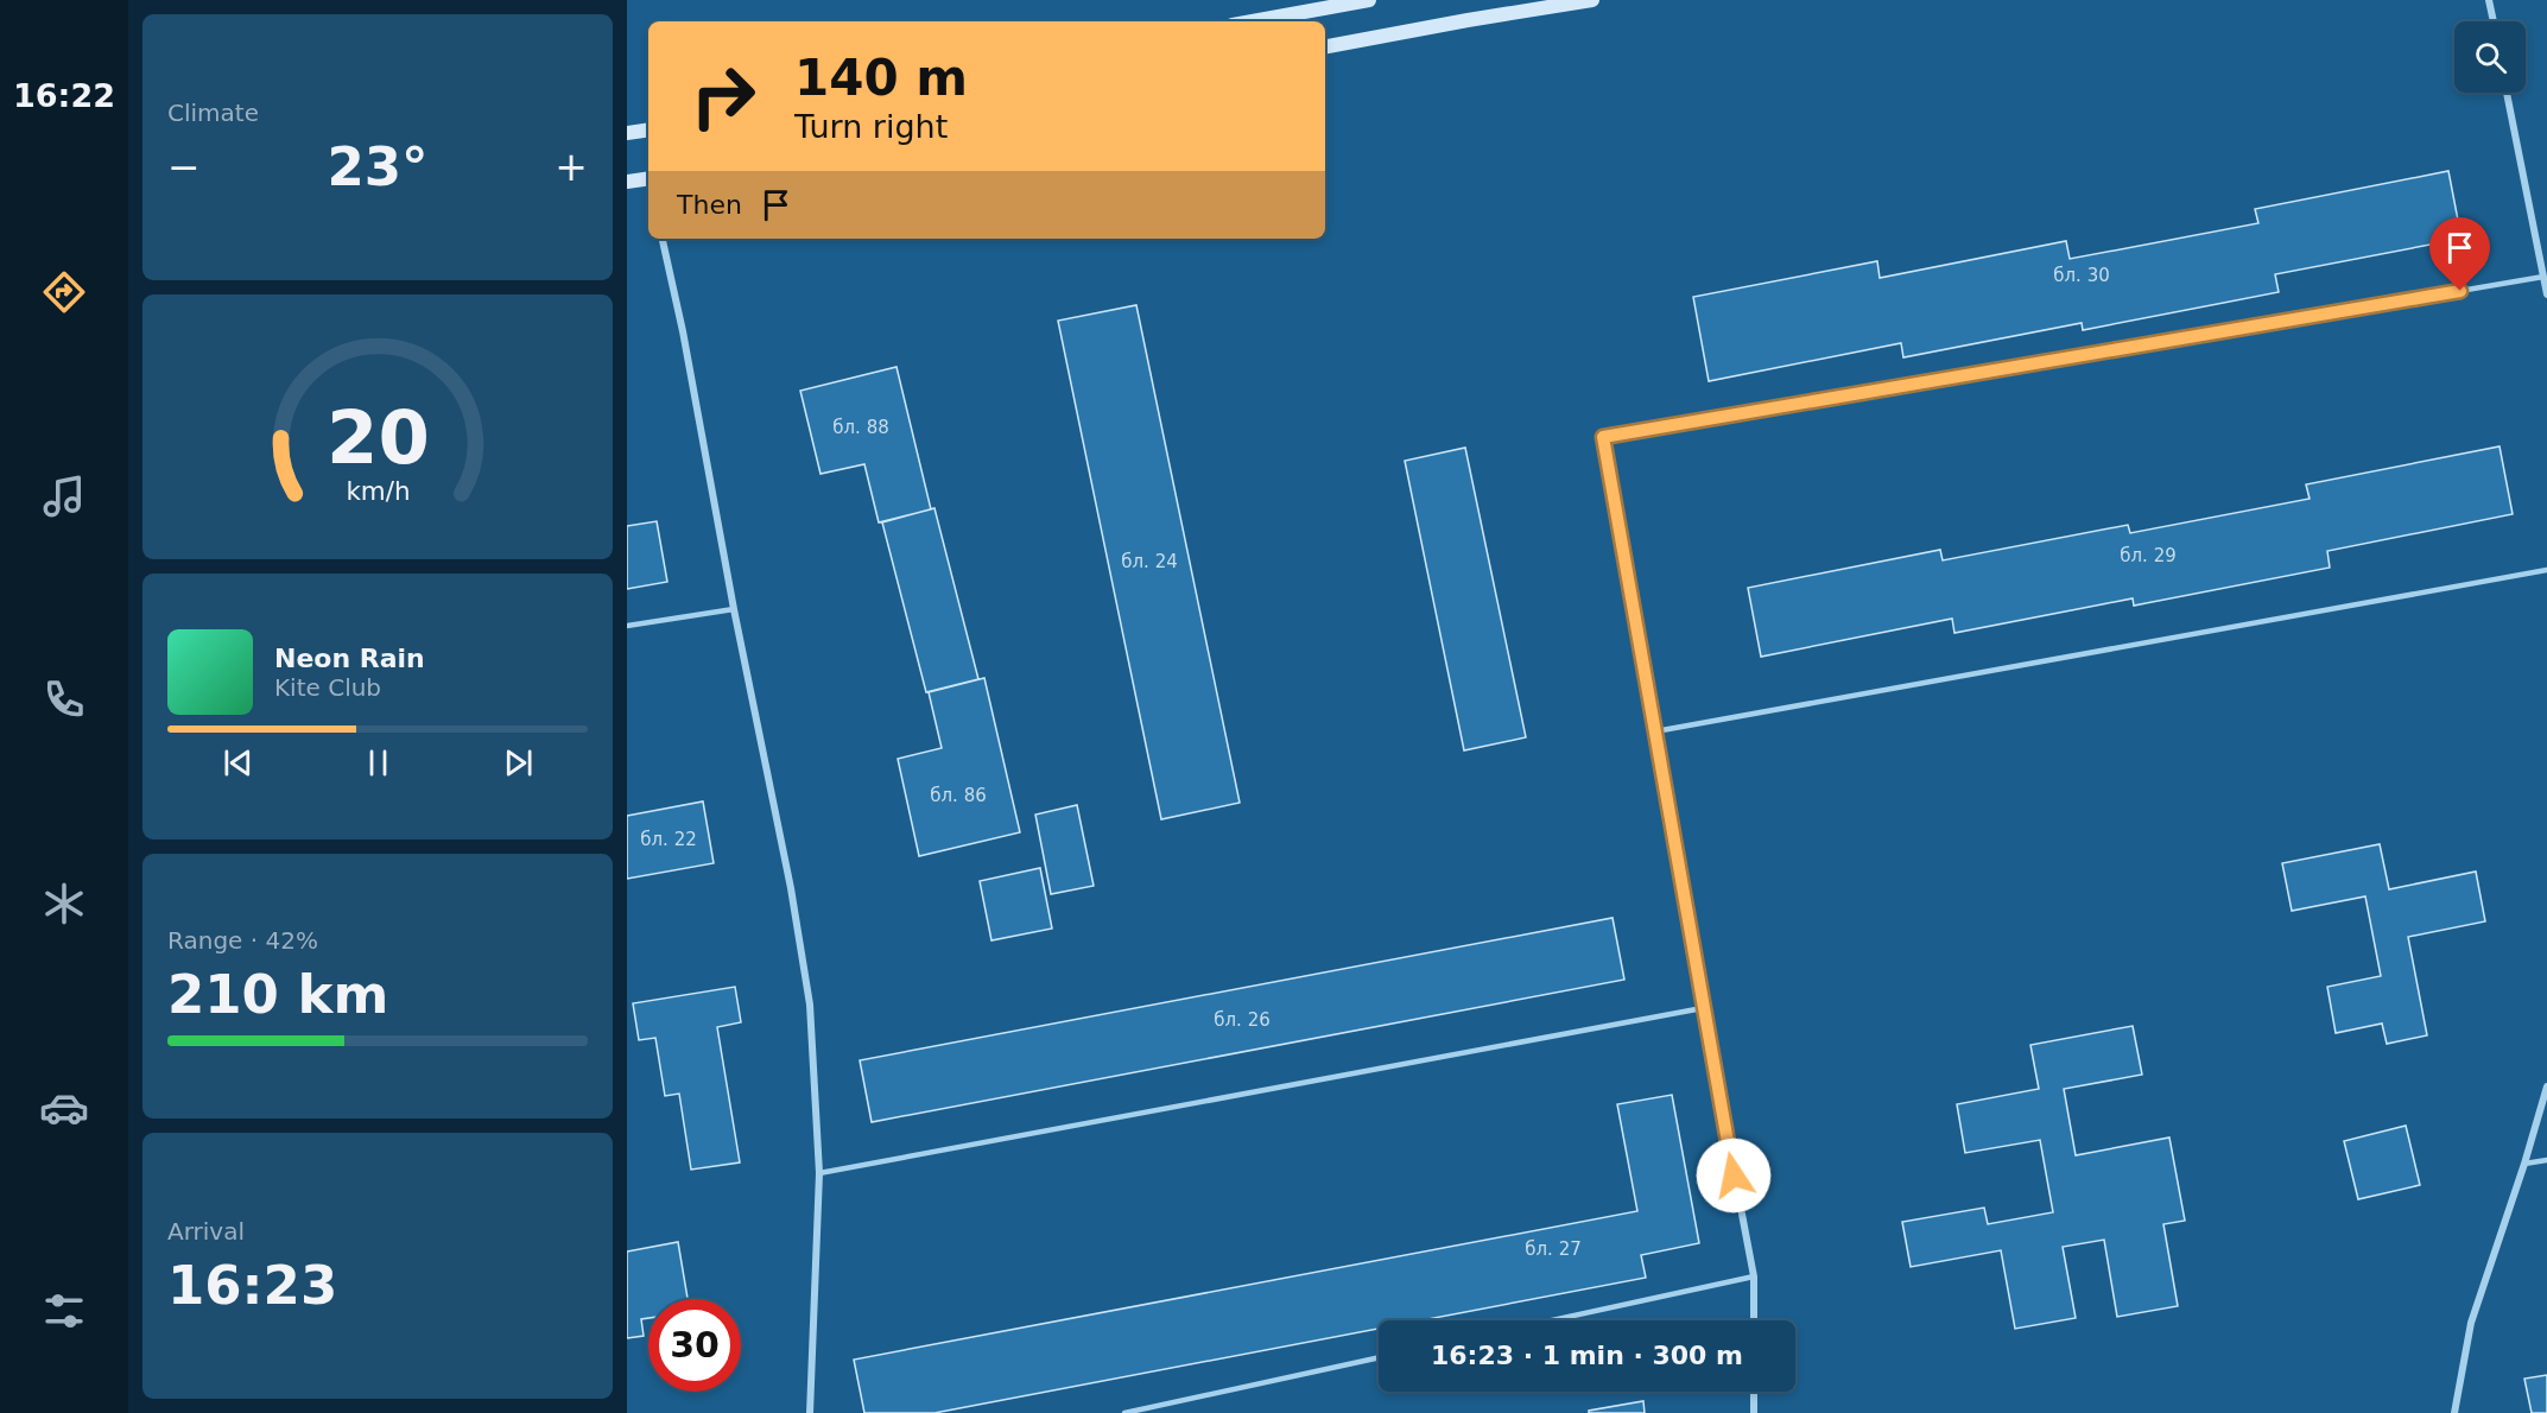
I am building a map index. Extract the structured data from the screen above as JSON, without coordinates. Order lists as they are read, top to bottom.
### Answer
{
  "house_numbers": [
    "бл. 30",
    "бл. 88",
    "бл. 29",
    "бл. 24",
    "бл. 86",
    "бл. 22",
    "бл. 26",
    "бл. 27"
  ],
  "page": {
    "tabs": "16:22",
    "tile": [
      "Climate",
      ["Range · 42%", "210 km"],
      ["Arrival", "16:23"]
    ],
    "turn": ["140 m", "Turn right"],
    "heat": ["−", "23°", "+"],
    "then": "Then",
    "song": ["Neon Rain", "Kite Club"],
    "limit": "30",
    "trip": "16:23 · 1 min · 300 m",
    "gauge": ["20", "km/h"]
  }
}
